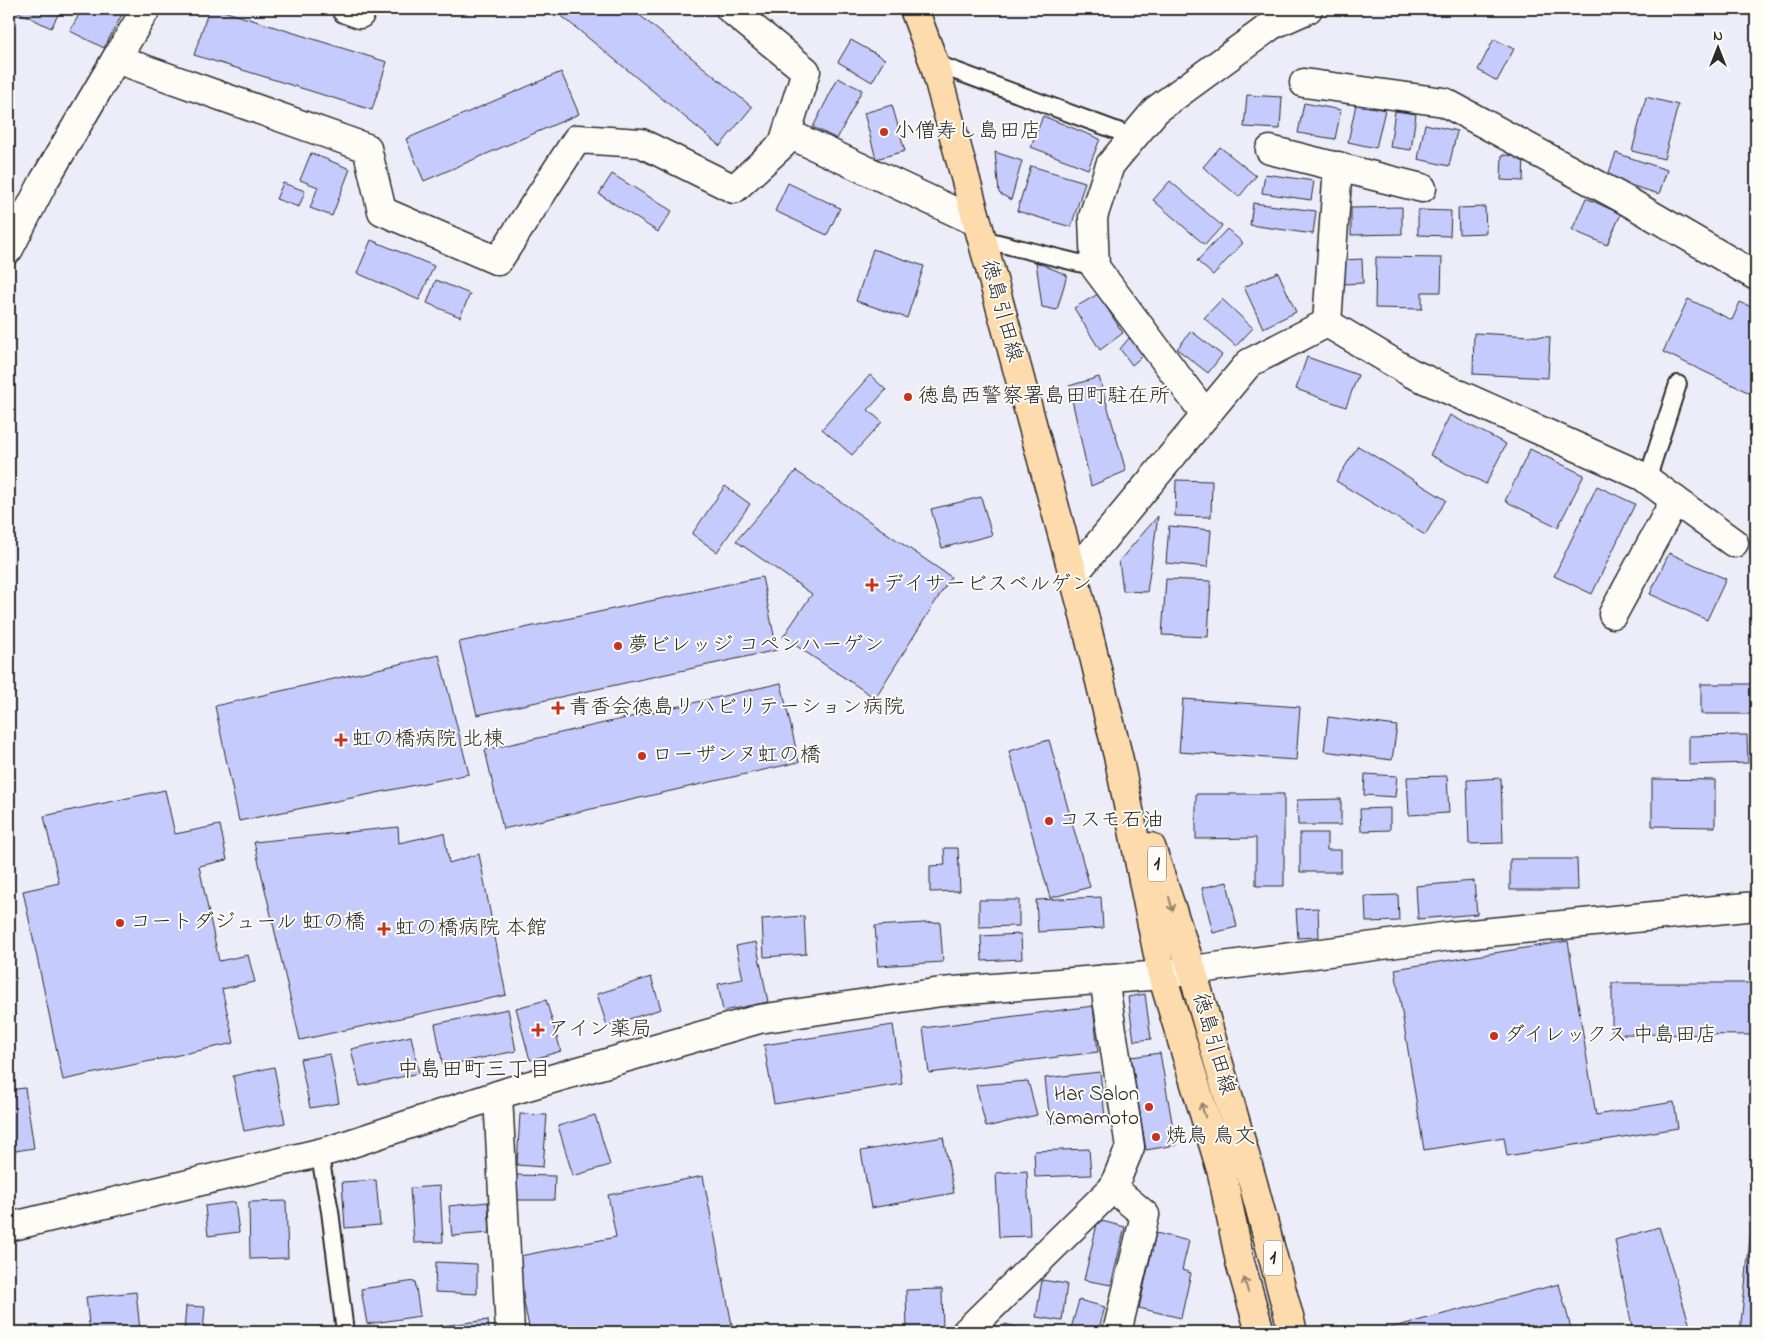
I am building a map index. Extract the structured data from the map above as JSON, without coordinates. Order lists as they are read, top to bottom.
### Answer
{
  "streets": {
    "main road": ["徳島引田線", "1"]
  },
  "districts": ["中島田町三丁目"],
  "places": {
    "other": [
      "小僧寿し島田店",
      "徳島西警察署島田町駐在所",
      "夢ビレッジ コペンハーゲン",
      "ローザンヌ虹の橋",
      "コスモ石油",
      "コートダジュール 虹の橋",
      "ダイレックス 中島田店",
      "Har Salon Yamamoto",
      "焼鳥 鳥文"
    ],
    "health": [
      "デイサービスベルゲン",
      "青香会徳島リハビリテーション病院",
      "虹の橋病院 北棟",
      "虹の橋病院 本館",
      "アイン薬局"
    ]
  },
  "north": "top"
}
